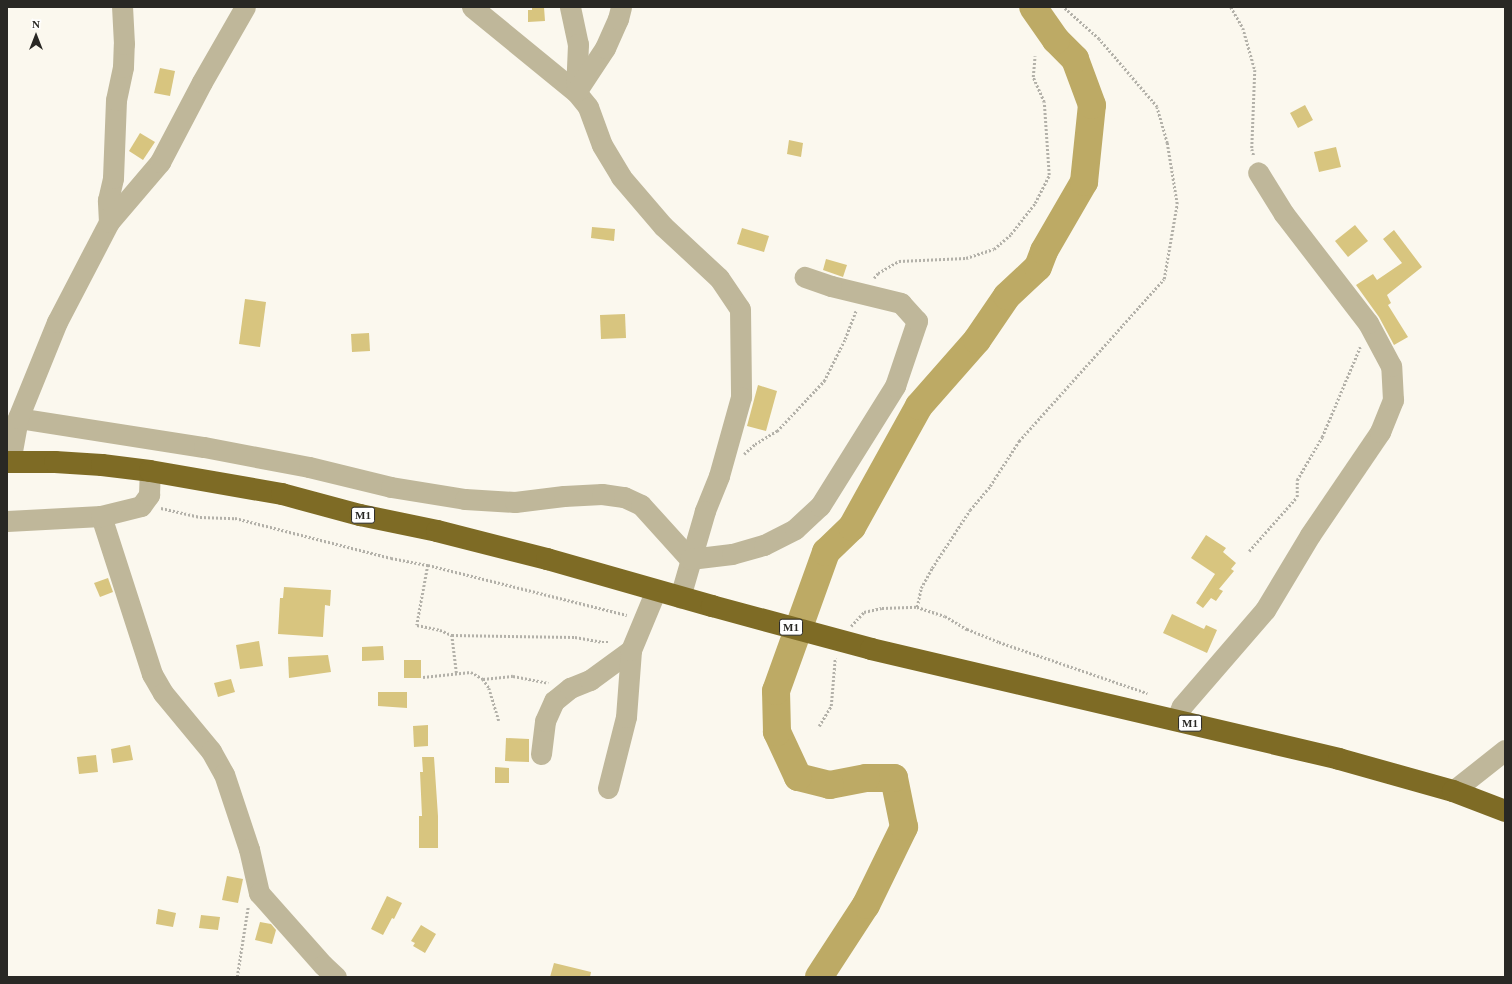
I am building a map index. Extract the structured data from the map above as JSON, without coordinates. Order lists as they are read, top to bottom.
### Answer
{
  "streets": {
    "highway": ["M1"]
  },
  "north": "top"
}
